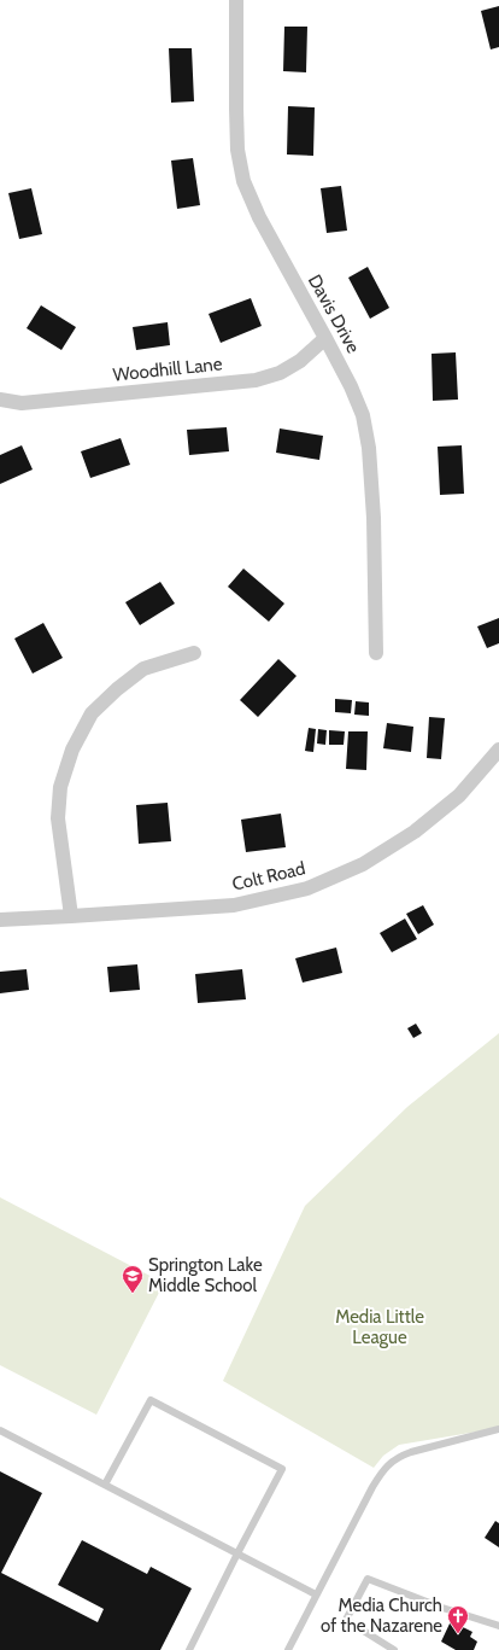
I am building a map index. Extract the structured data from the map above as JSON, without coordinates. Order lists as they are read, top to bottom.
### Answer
{
  "streets": {
    "street": ["Davis Drive", "Woodhill Lane", "Colt Road"]
  },
  "crossings": [
    ["Davis Drive", "Woodhill Lane"]
  ],
  "parks": ["Media Little League"],
  "places": {
    "school or university": ["Springton Lake Middle School"],
    "church": ["Media Church of the Nazarene"]
  }
}
